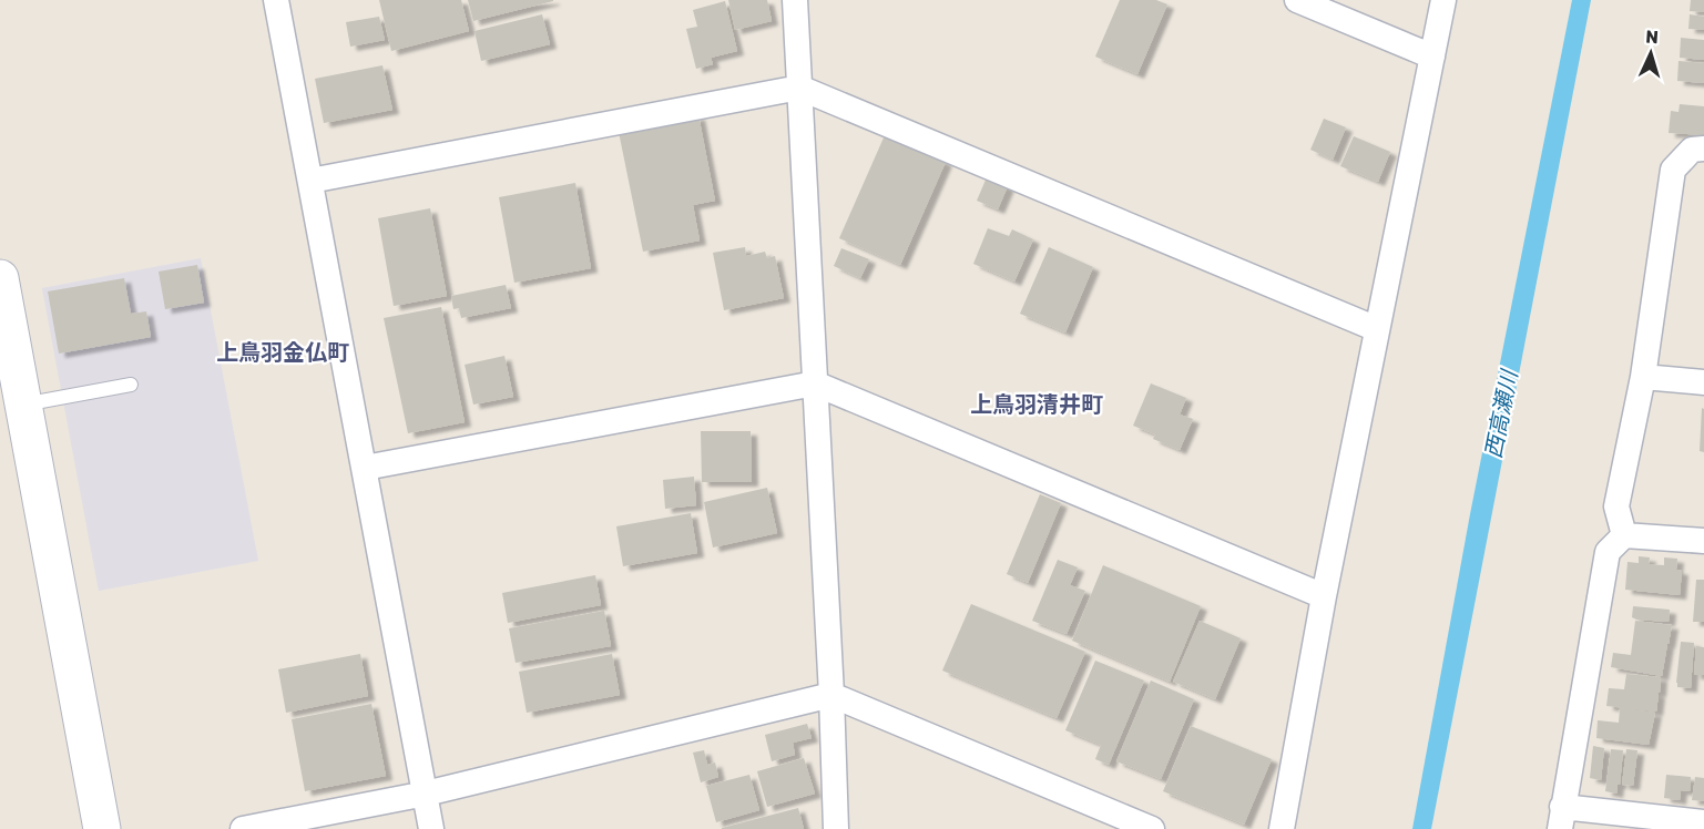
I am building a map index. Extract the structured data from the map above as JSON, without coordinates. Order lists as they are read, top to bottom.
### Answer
{
  "districts": ["上鳥羽金仏町", "上鳥羽清井町"],
  "water": ["西高瀬川"],
  "north": "top"
}
